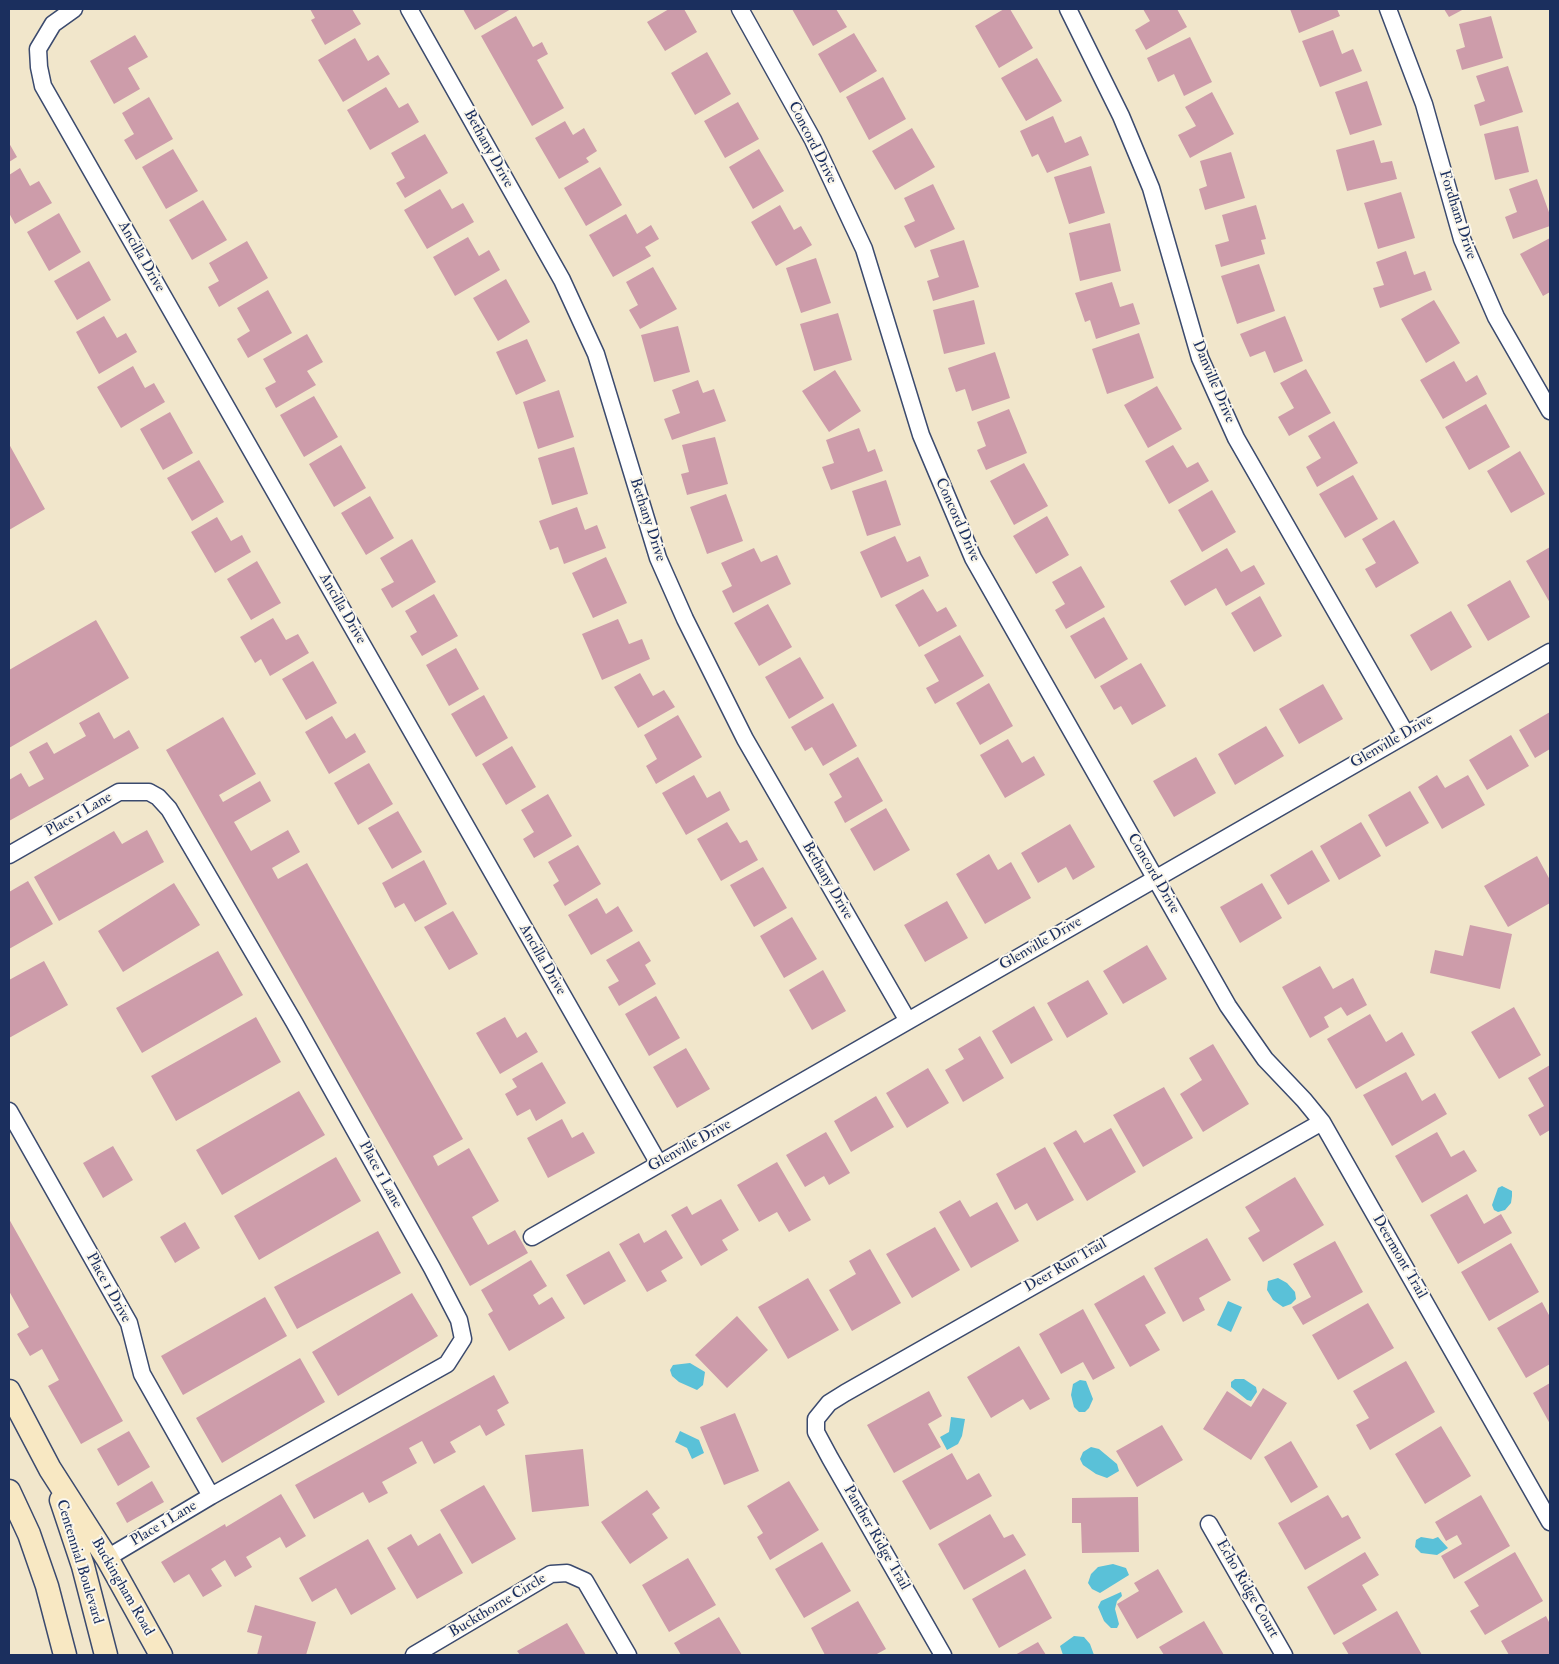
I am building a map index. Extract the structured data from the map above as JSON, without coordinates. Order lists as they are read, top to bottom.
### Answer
{
  "streets": {
    "main road": ["Centennial Boulevard", "Buckingham Road"],
    "street": [
      "Concord Drive",
      "Bethany Drive",
      "Fordham Drive",
      "Ancilla Drive",
      "Danville Drive",
      "Glenville Drive",
      "Place 1 Lane",
      "Deermont Trail",
      "Deer Run Trail",
      "Place 1 Drive",
      "Panther Ridge Trail",
      "Echo Ridge Court",
      "Buckthorne Circle"
    ]
  },
  "crossings": [
    ["Concord Drive", "Glenville Drive"],
    ["Concord Drive", "Deermont Trail"],
    ["Bethany Drive", "Glenville Drive"],
    ["Ancilla Drive", "Glenville Drive"],
    ["Danville Drive", "Glenville Drive"],
    ["Place 1 Lane", "Place 1 Drive"],
    ["Place 1 Lane", "Buckingham Road"],
    ["Deermont Trail", "Deer Run Trail"],
    ["Deer Run Trail", "Panther Ridge Trail"],
    ["Centennial Boulevard", "Buckingham Road"]
  ]
}
